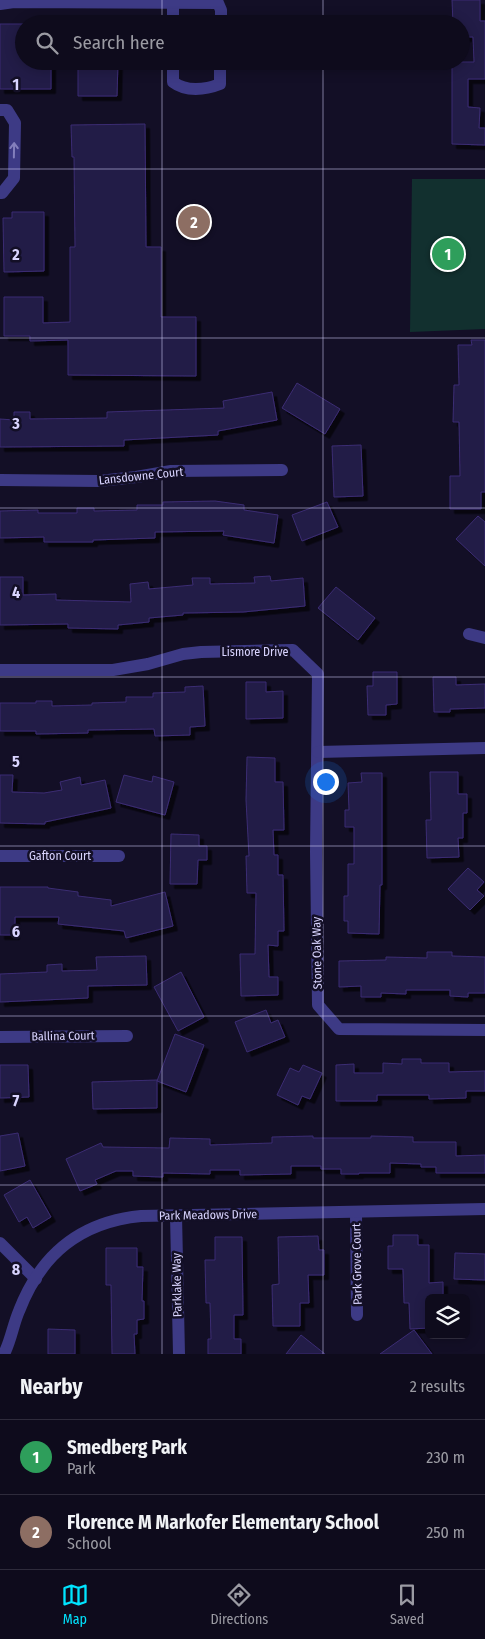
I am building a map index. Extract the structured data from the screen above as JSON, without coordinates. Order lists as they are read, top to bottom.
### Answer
{
  "streets": {
    "street": [
      "Lansdowne Court",
      "Lismore Drive",
      "Gafton Court",
      "Stone Oak Way",
      "Ballina Court",
      "Park Meadows Drive",
      "Park Grove Court",
      "Parklake Way"
    ]
  },
  "crossings": [
    ["Lismore Drive", "Stone Oak Way"],
    ["Park Meadows Drive", "Park Grove Court"],
    ["Park Meadows Drive", "Parklake Way"]
  ],
  "page": {
    "search": "Search here",
    "pins": ["2", "1"],
    "heading": ["Nearby", "2 results"],
    "list": [
      {
        "mark": "1",
        "name": "Smedberg Park",
        "note": "Park",
        "value": "230 m"
      },
      {
        "mark": "2",
        "name": "Florence M Markofer Elementary School",
        "note": "School",
        "value": "250 m"
      }
    ],
    "nav": ["Map", "Directions", "Saved"]
  },
  "grid": {
    "rows": [
      "1",
      "2",
      "3",
      "4",
      "5",
      "6",
      "7",
      "8"
    ]
  }
}
